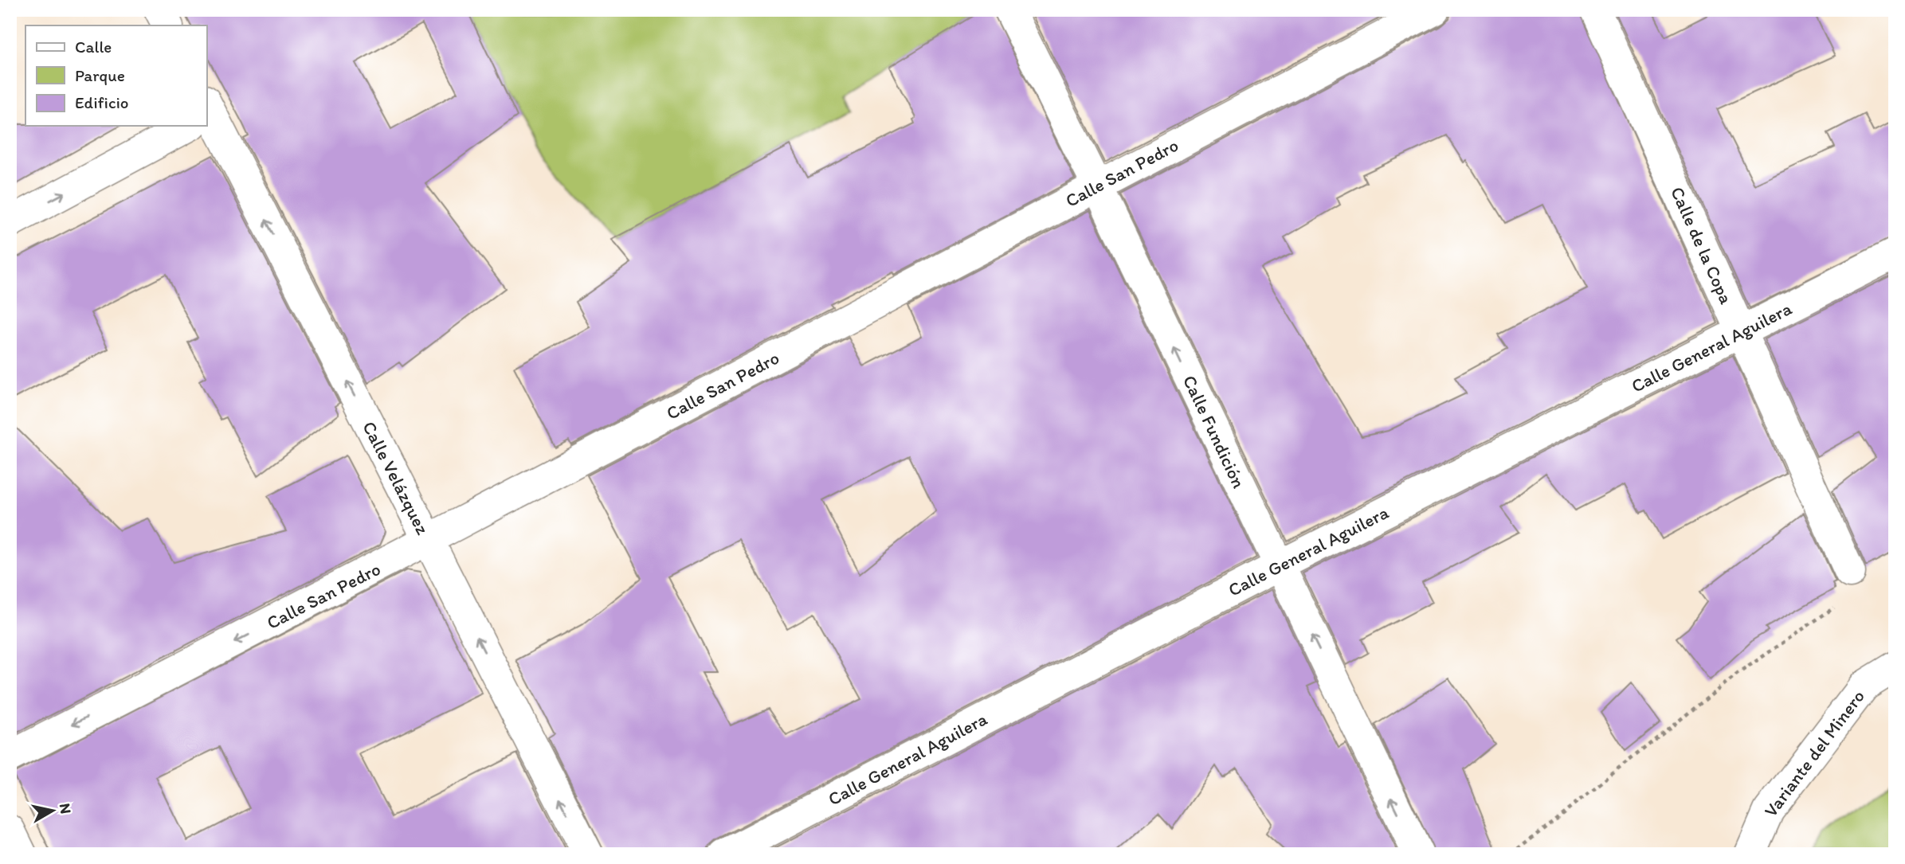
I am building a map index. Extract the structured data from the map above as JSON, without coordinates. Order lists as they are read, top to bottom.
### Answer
{
  "streets": {
    "street": [
      "Calle San Pedro",
      "Calle de la Copa",
      "Calle General Aguilera",
      "Calle Fundición",
      "Calle Velázquez",
      "Variante del Minero"
    ]
  },
  "crossings": [
    ["Calle San Pedro", "Calle Fundición"],
    ["Calle San Pedro", "Calle Velázquez"],
    ["Calle de la Copa", "Calle General Aguilera"],
    ["Calle General Aguilera", "Calle Fundición"]
  ],
  "one_way": ["Calle Fundición", "Calle Velázquez"],
  "legend": ["Calle", "Parque", "Edificio"],
  "north": "right"
}
